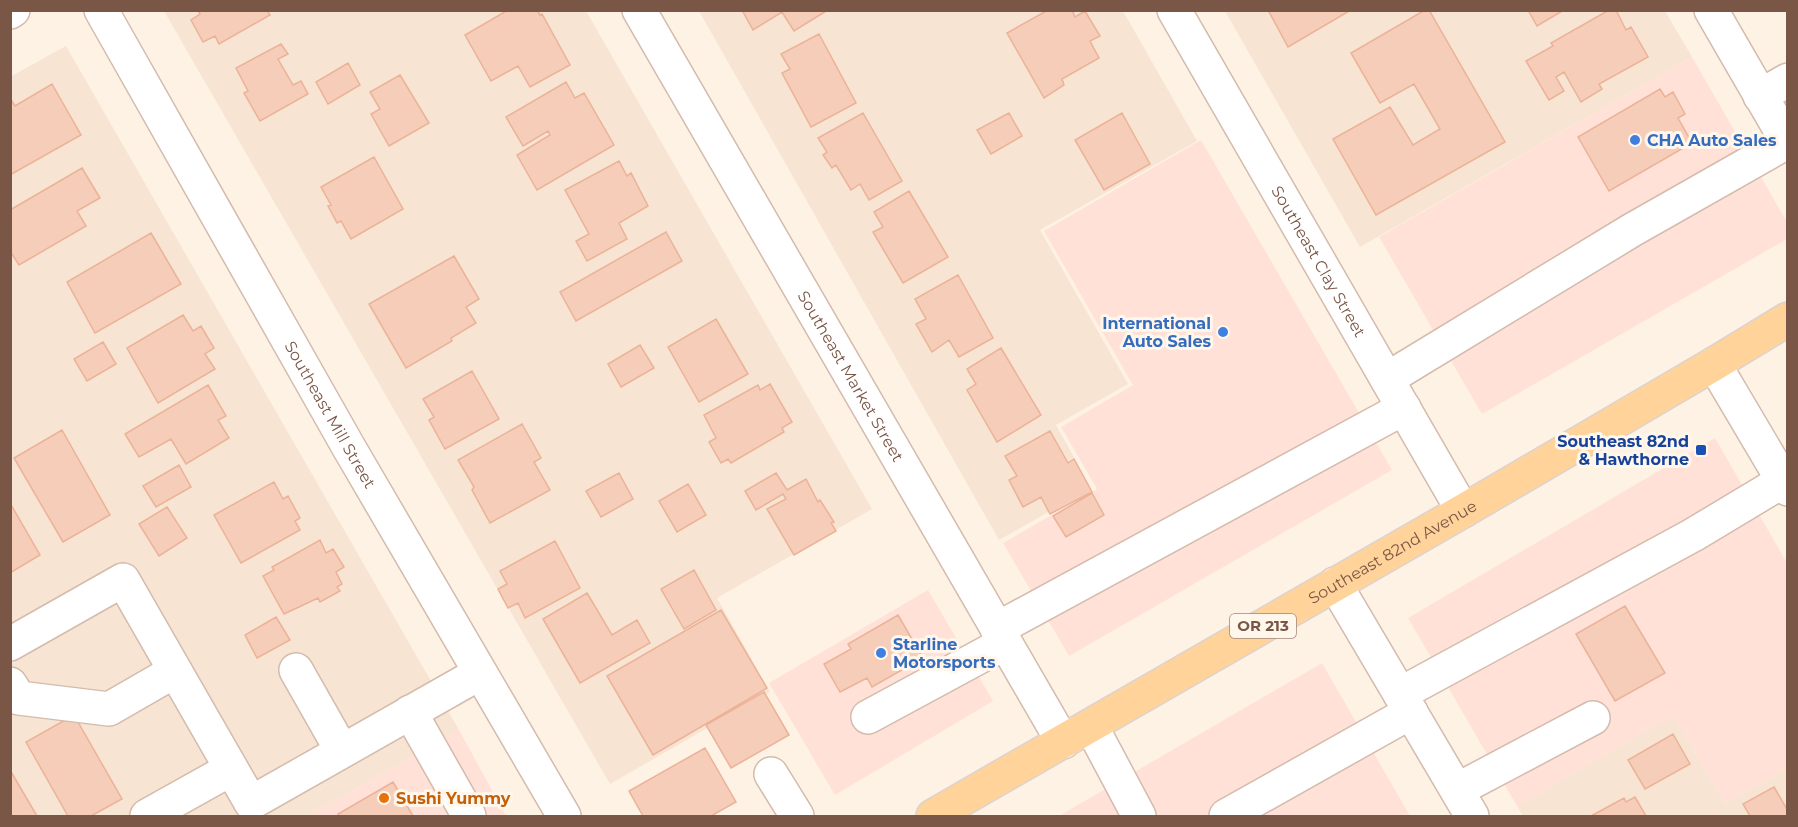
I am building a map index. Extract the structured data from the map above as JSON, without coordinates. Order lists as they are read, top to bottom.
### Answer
{
  "streets": {
    "main road": ["Southeast 82nd Avenue", "OR 213"],
    "street": ["Southeast Clay Street", "Southeast Market Street", "Southeast Mill Street"]
  },
  "crossings": [
    ["Southeast Clay Street", "Southeast 82nd Avenue"],
    ["Southeast Market Street", "Southeast 82nd Avenue"]
  ],
  "places": {
    "other": [
      "CHA Auto Sales",
      "International Auto Sales",
      "Starline Motorsports",
      "Sushi Yummy"
    ],
    "transit": ["Southeast 82nd & Hawthorne"]
  }
}
